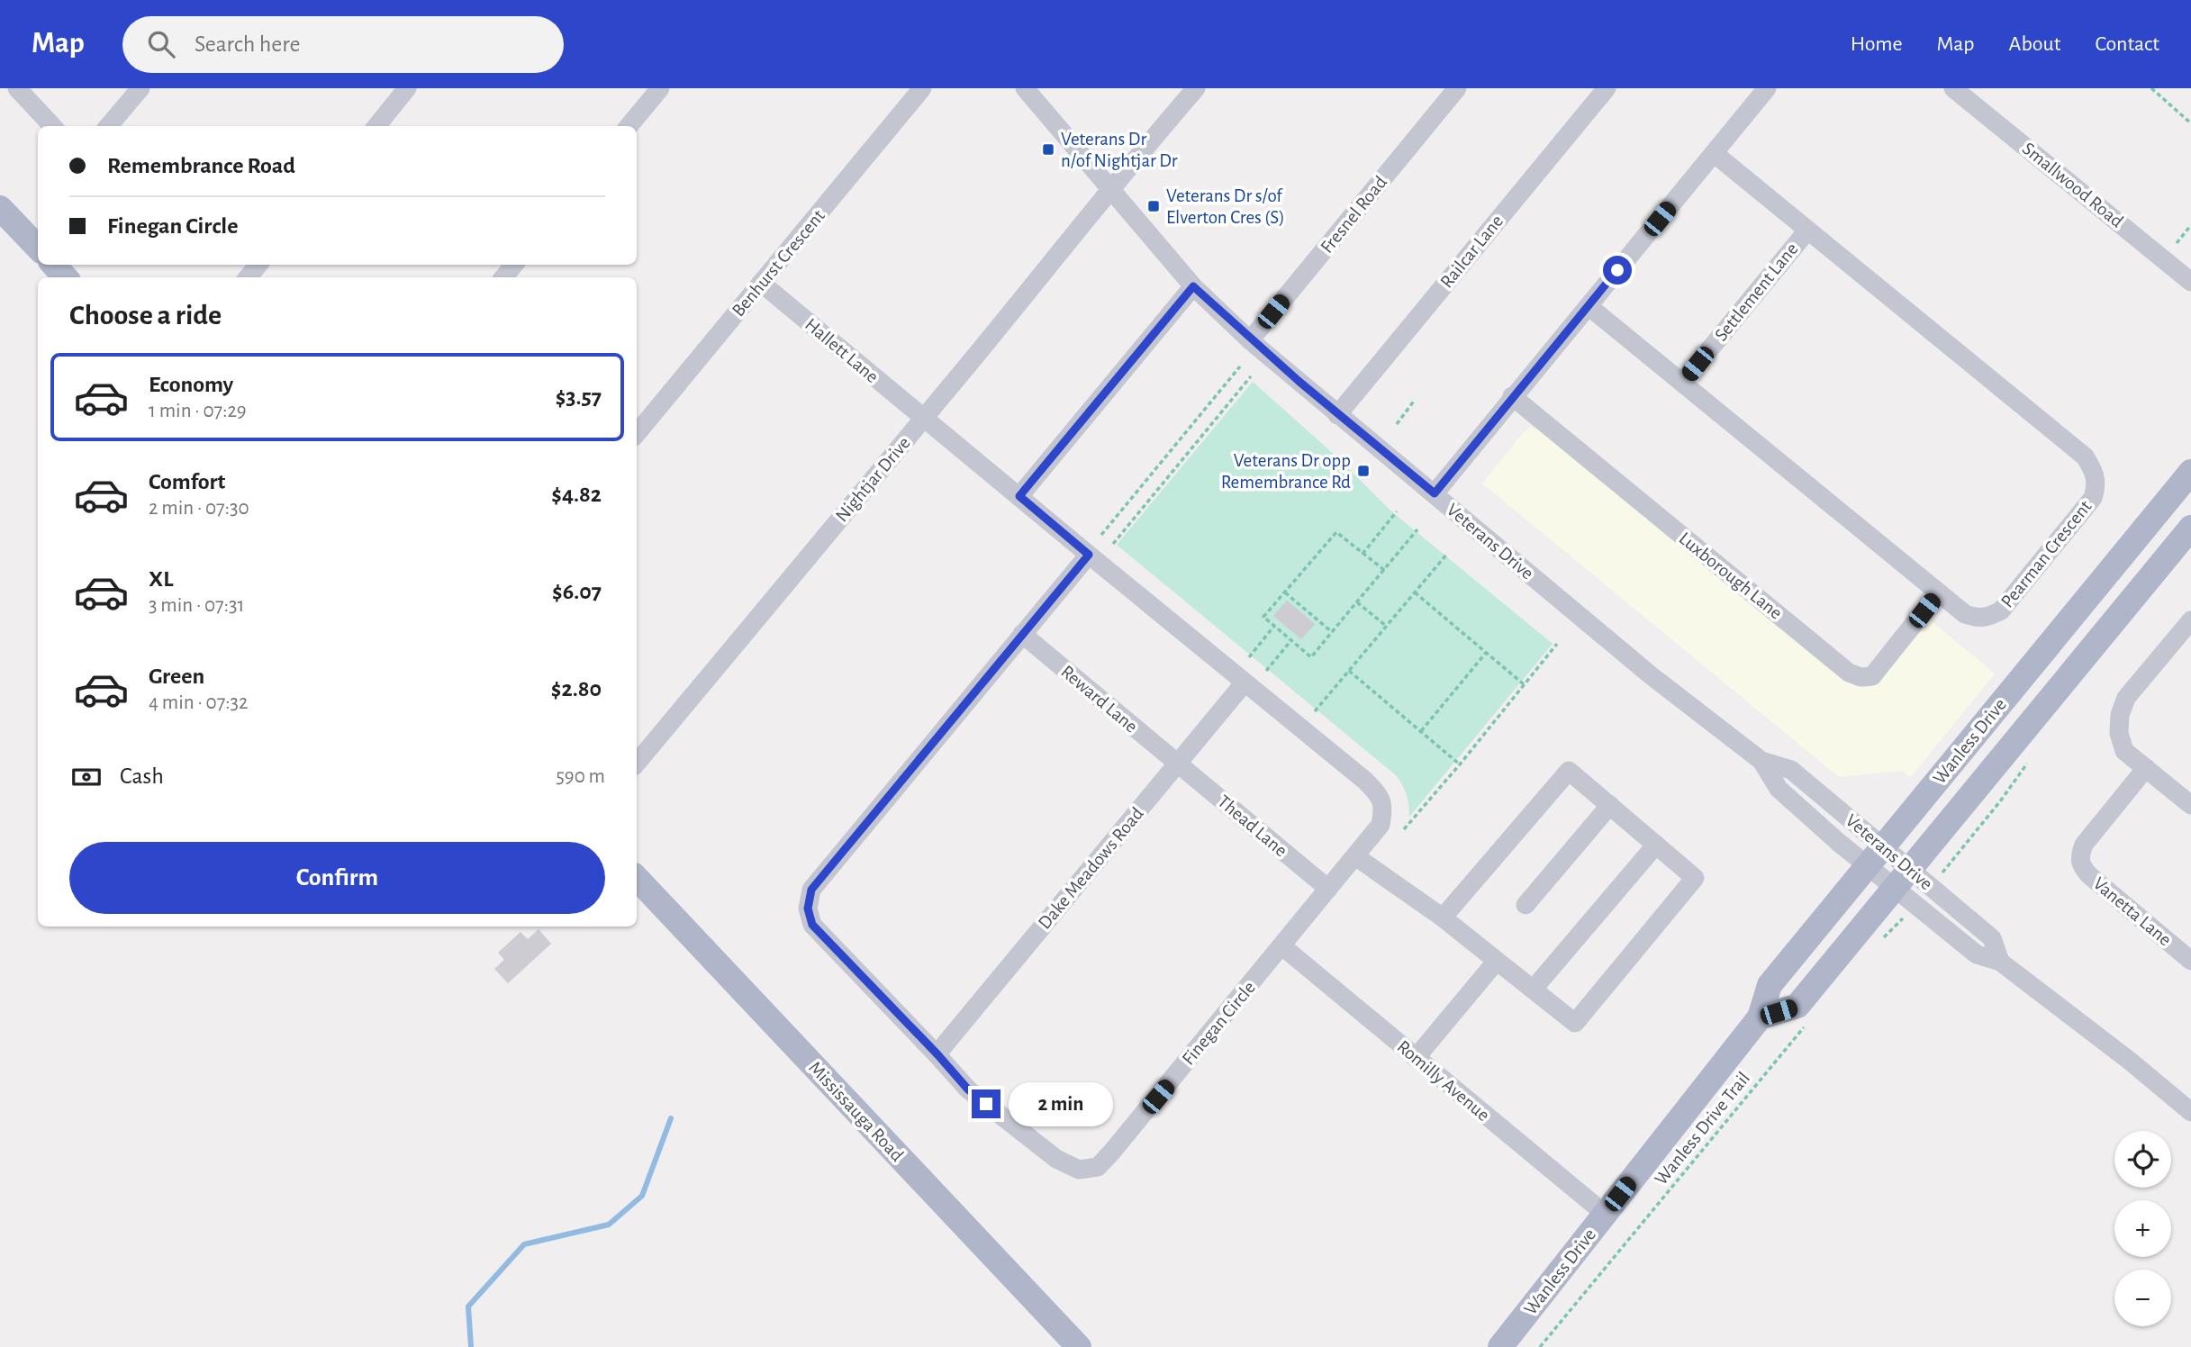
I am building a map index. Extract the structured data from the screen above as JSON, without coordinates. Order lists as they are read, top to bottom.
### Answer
{
  "streets": {
    "main road": ["Wanless Drive", "Mississauga Road"],
    "street": [
      "Smallwood Road",
      "Fresnel Road",
      "Railcar Lane",
      "Benhurst Crescent",
      "Settlement Lane",
      "Hallett Lane",
      "Nightjar Drive",
      "Veterans Drive",
      "Pearman Crescent",
      "Luxborough Lane",
      "Reward Lane",
      "Thead Lane",
      "Dake Meadows Road",
      "Vanetta Lane",
      "Finegan Circle",
      "Romilly Avenue"
    ],
    "path": ["Wanless Drive Trail"]
  },
  "crossings": [
    ["Fresnel Road", "Veterans Drive"],
    ["Railcar Lane", "Veterans Drive"],
    ["Benhurst Crescent", "Hallett Lane"],
    ["Settlement Lane", "Pearman Crescent"],
    ["Hallett Lane", "Nightjar Drive"],
    ["Hallett Lane", "Finegan Circle"],
    ["Nightjar Drive", "Veterans Drive"],
    ["Nightjar Drive", "Finegan Circle"],
    ["Veterans Drive", "Wanless Drive"],
    ["Pearman Crescent", "Luxborough Lane"],
    ["Reward Lane", "Thead Lane"],
    ["Reward Lane", "Dake Meadows Road"],
    ["Reward Lane", "Finegan Circle"],
    ["Wanless Drive", "Romilly Avenue"],
    ["Thead Lane", "Dake Meadows Road"],
    ["Thead Lane", "Finegan Circle"],
    ["Dake Meadows Road", "Finegan Circle"],
    ["Finegan Circle", "Romilly Avenue"]
  ],
  "places": {
    "transit": ["Veterans Dr n/of Nightjar Dr", "Veterans Dr s/of Elverton Cres (S)", "Veterans Dr opp Remembrance Rd"]
  },
  "page": {
    "header": "Map",
    "search": "Search here",
    "nav": [
      "Home",
      "Map",
      "About",
      "Contact"
    ],
    "banner": ["Remembrance Road", "Finegan Circle"],
    "heading": "Choose a ride",
    "list": [
      {
        "name": "Economy",
        "note": "1 min · 07:29",
        "value": "$3.57"
      },
      {
        "name": "Comfort",
        "note": "2 min · 07:30",
        "value": "$4.82"
      },
      {
        "name": "XL",
        "note": "3 min · 07:31",
        "value": "$6.07"
      },
      {
        "name": "Green",
        "note": "4 min · 07:32",
        "value": "$2.80"
      }
    ],
    "pay": ["Cash", "590 m"],
    "buttons": "Confirm",
    "bubble": "2 min",
    "map_buttons": ["+", "−"]
  }
}
